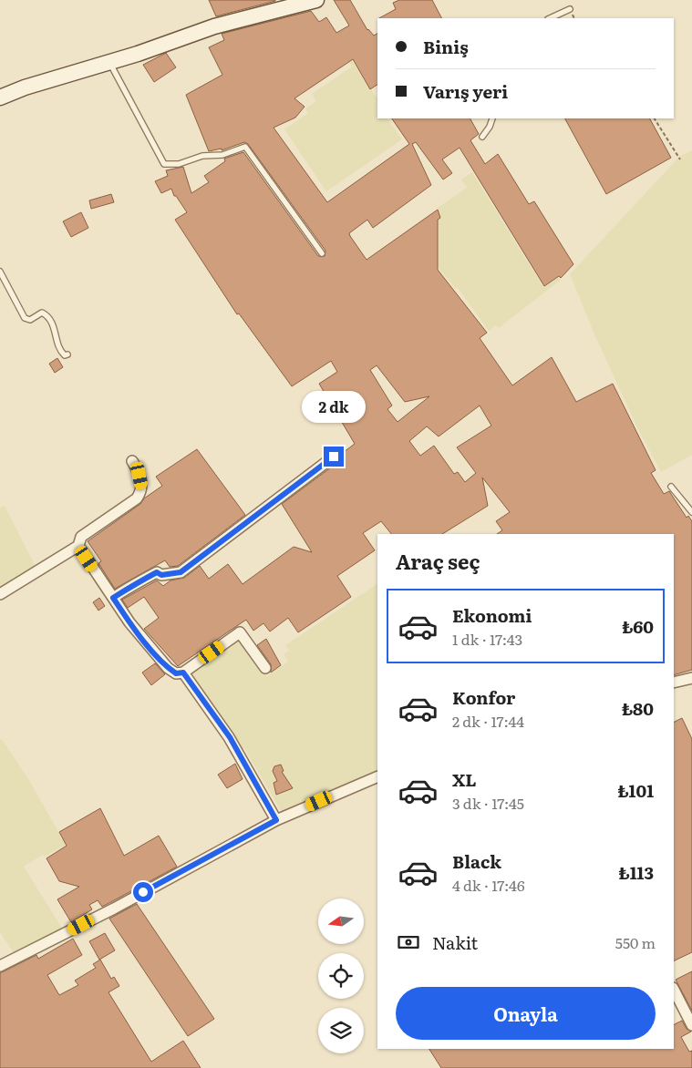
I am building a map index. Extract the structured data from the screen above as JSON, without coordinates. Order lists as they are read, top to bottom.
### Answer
{
  "north": "left",
  "page": {
    "banner": ["Biniş", "Varış yeri"],
    "bubble": "2 dk",
    "heading": "Araç seç",
    "list": [
      {
        "name": "Ekonomi",
        "note": "1 dk · 17:43",
        "value": "₺60"
      },
      {
        "name": "Konfor",
        "note": "2 dk · 17:44",
        "value": "₺80"
      },
      {
        "name": "XL",
        "note": "3 dk · 17:45",
        "value": "₺101"
      },
      {
        "name": "Black",
        "note": "4 dk · 17:46",
        "value": "₺113"
      }
    ],
    "pay": ["Nakit", "550 m"],
    "buttons": "Onayla"
  }
}
